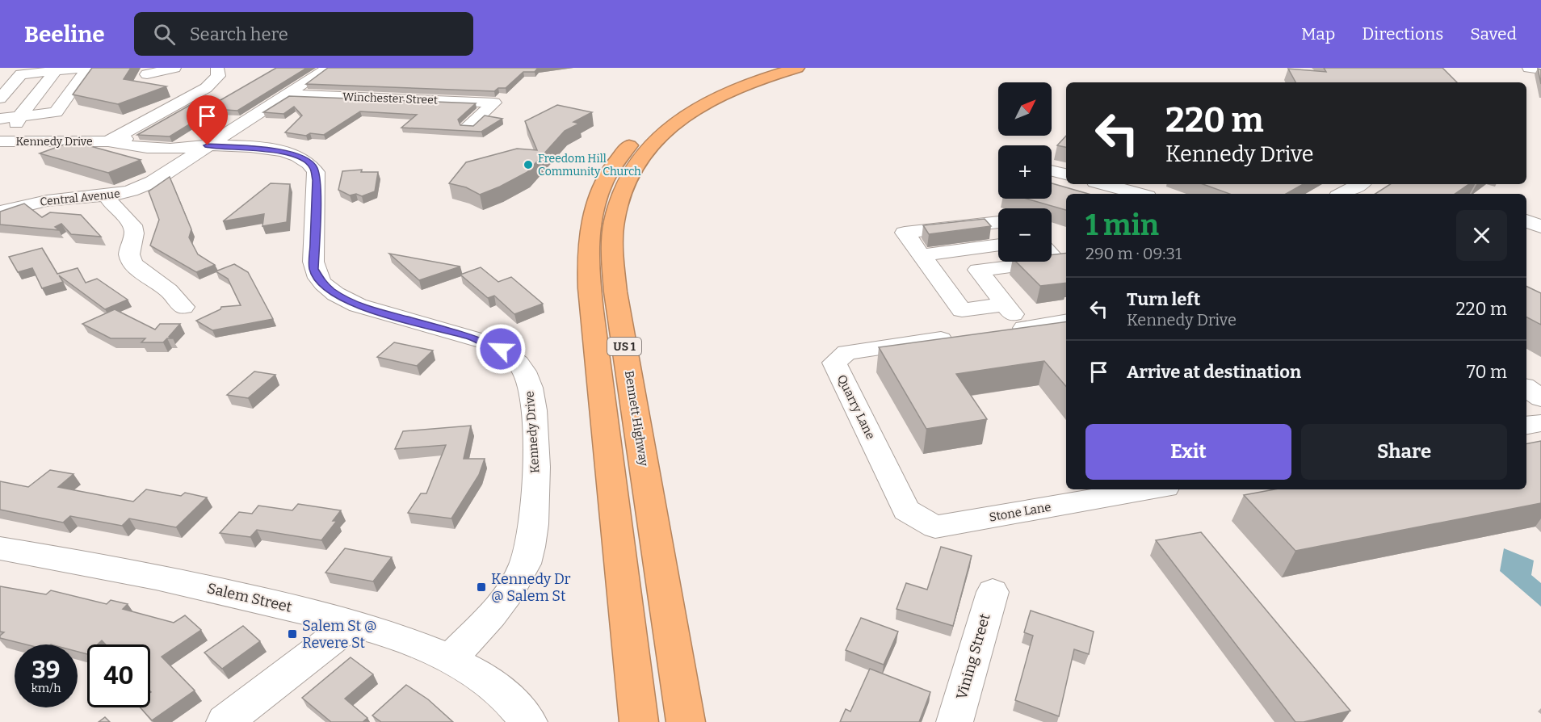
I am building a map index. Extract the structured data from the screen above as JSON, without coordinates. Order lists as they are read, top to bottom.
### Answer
{
  "streets": {
    "highway": ["US 1", "Bennett Highway"],
    "street": [
      "Winchester Street",
      "Kennedy Drive",
      "Central Avenue",
      "Quarry Lane",
      "Stone Lane",
      "Salem Street",
      "Vining Street"
    ]
  },
  "crossings": [
    ["Winchester Street", "Central Avenue"],
    ["Kennedy Drive", "Central Avenue"],
    ["Kennedy Drive", "Salem Street"],
    ["Quarry Lane", "Stone Lane"]
  ],
  "places": {
    "other": ["Freedom Hill Community Church"],
    "transit": ["Kennedy Dr @ Salem St", "Salem St @ Revere St"]
  },
  "north": "top right",
  "page": {
    "header": "Beeline",
    "search": "Search here",
    "nav": ["Map", "Directions", "Saved"],
    "map_buttons": ["+", "−"],
    "turn": ["220 m", "Kennedy Drive"],
    "heading": ["1 min", "290 m · 09:31"],
    "list": [
      {
        "name": "Turn left",
        "note": "Kennedy Drive",
        "value": "220 m"
      },
      {
        "name": "Arrive at destination",
        "value": "70 m"
      }
    ],
    "buttons": ["Exit", "Share"],
    "speed": "39 km/h",
    "limit": "40"
  }
}
